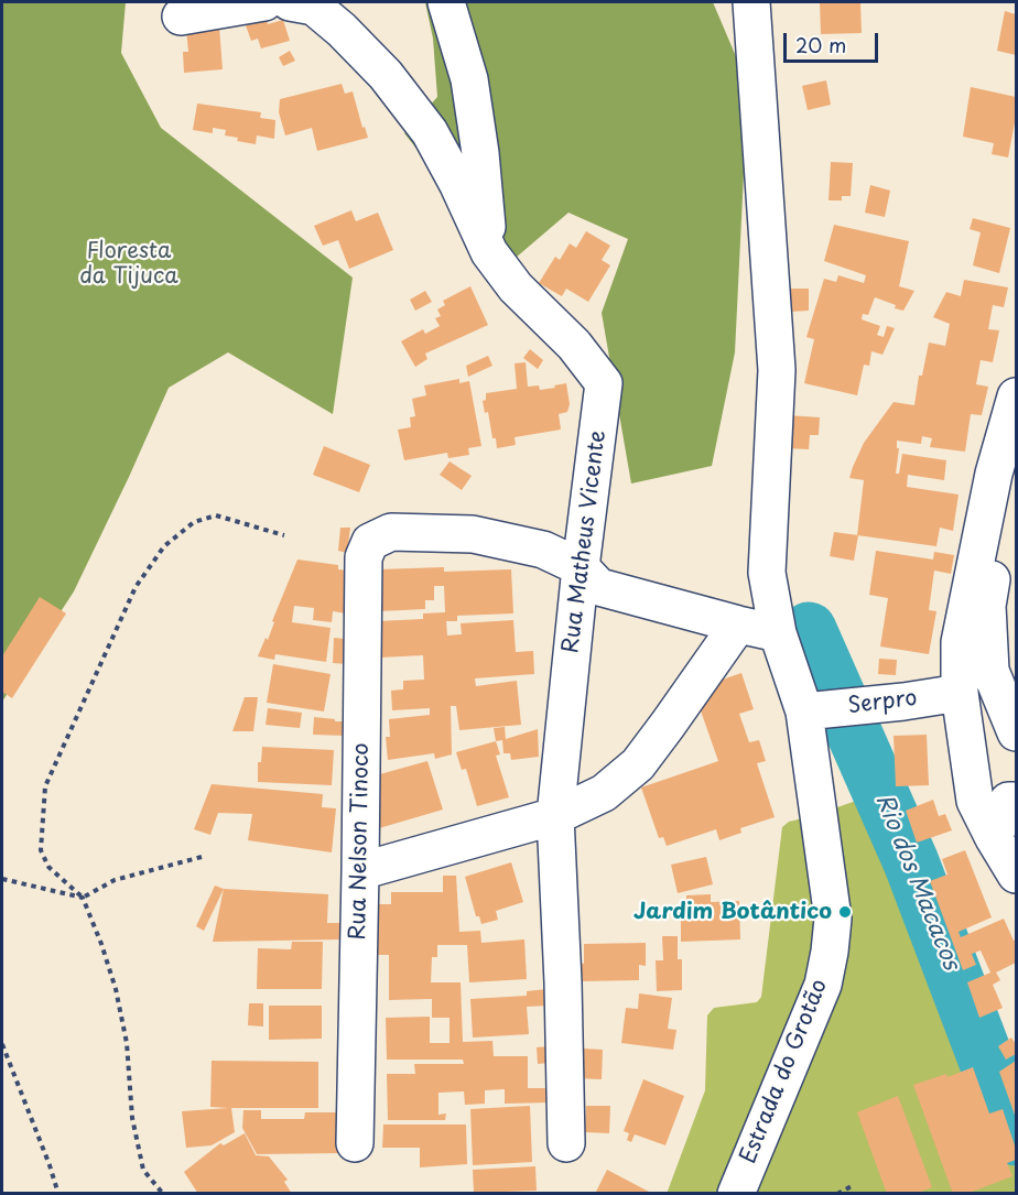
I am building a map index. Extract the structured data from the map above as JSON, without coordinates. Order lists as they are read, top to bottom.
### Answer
{
  "streets": {
    "street": [
      "Rua Matheus Vicente",
      "Serpro",
      "Rua Nelson Tinoco",
      "Estrada do Grotão"
    ]
  },
  "crossings": [
    ["Rua Matheus Vicente", "Rua Nelson Tinoco"],
    ["Serpro", "Estrada do Grotão"]
  ],
  "water": ["Rio dos Macacos"],
  "parks": ["Floresta da Tijuca"],
  "places": ["Jardim Botântico"],
  "scale_bar": "20 m"
}
